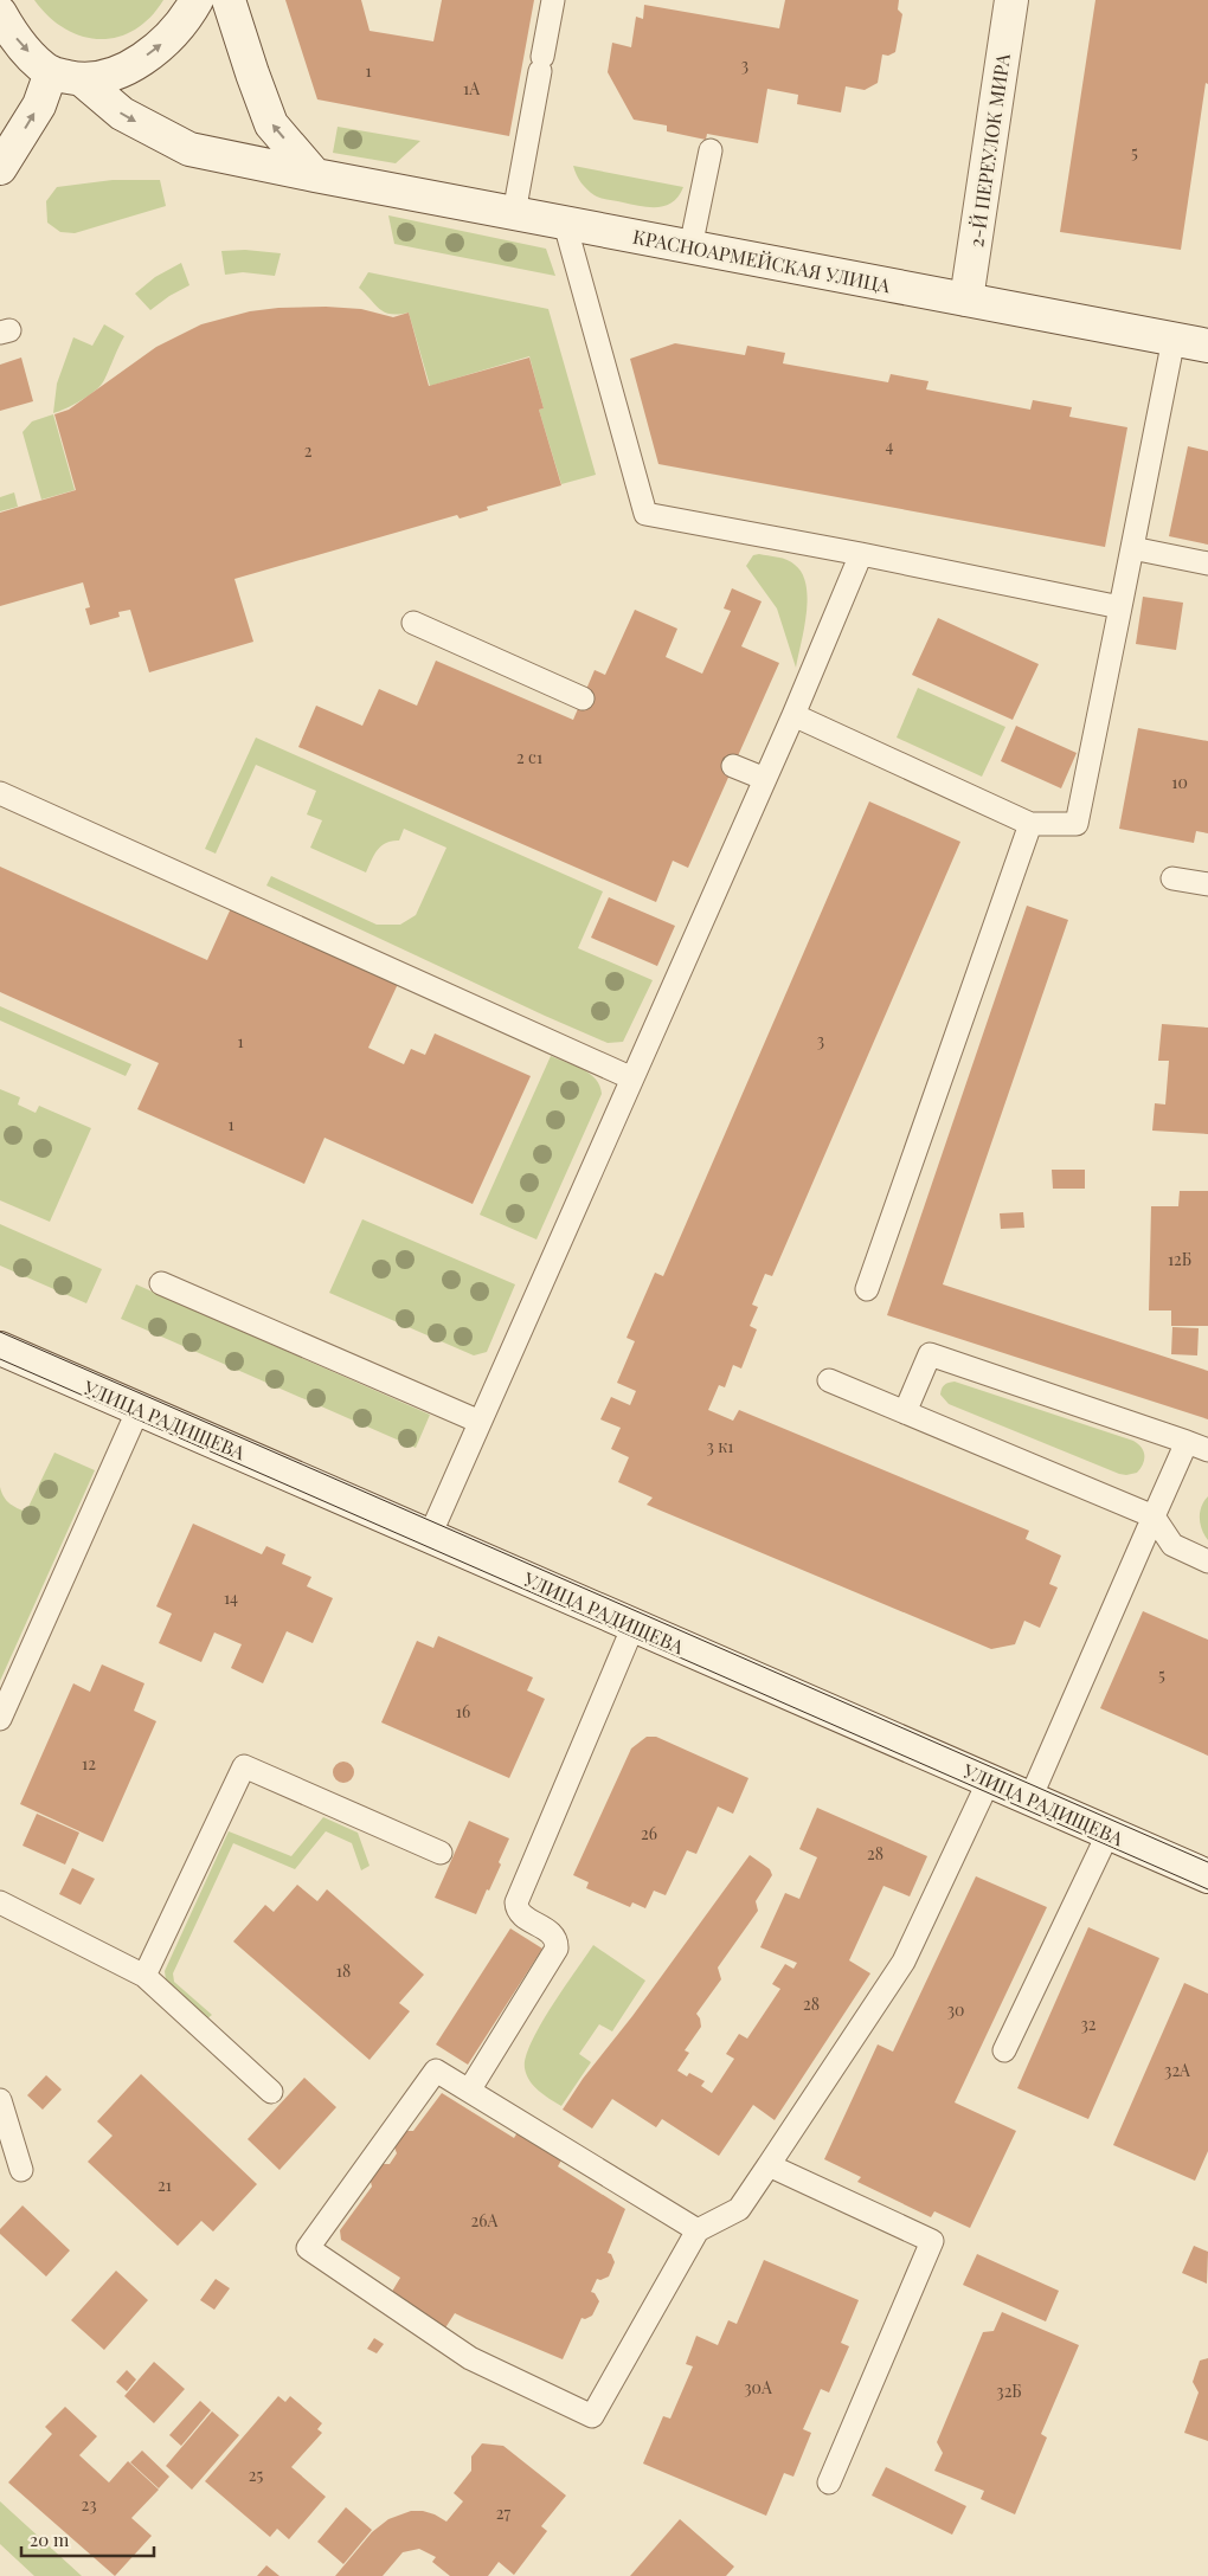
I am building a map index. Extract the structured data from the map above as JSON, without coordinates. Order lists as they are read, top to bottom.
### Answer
{
  "streets": {
    "street": ["2-Й ПЕРЕУЛОК МИРА", "КРАСНОАРМЕЙСКАЯ УЛИЦА", "УЛИЦА РАДИЩЕВА"]
  },
  "crossings": [
    ["2-Й ПЕРЕУЛОК МИРА", "КРАСНОАРМЕЙСКАЯ УЛИЦА"]
  ],
  "house_numbers": [
    "3",
    "1",
    "1А",
    "5",
    "4",
    "2",
    "2 с1",
    "10",
    "3",
    "1",
    "1",
    "12Б",
    "3 к1",
    "14",
    "5",
    "16",
    "12",
    "26",
    "28",
    "18",
    "28",
    "30",
    "32",
    "32А",
    "21",
    "26А",
    "30А",
    "32Б",
    "25",
    "23",
    "27"
  ],
  "scale_bar": "20 m"
}
